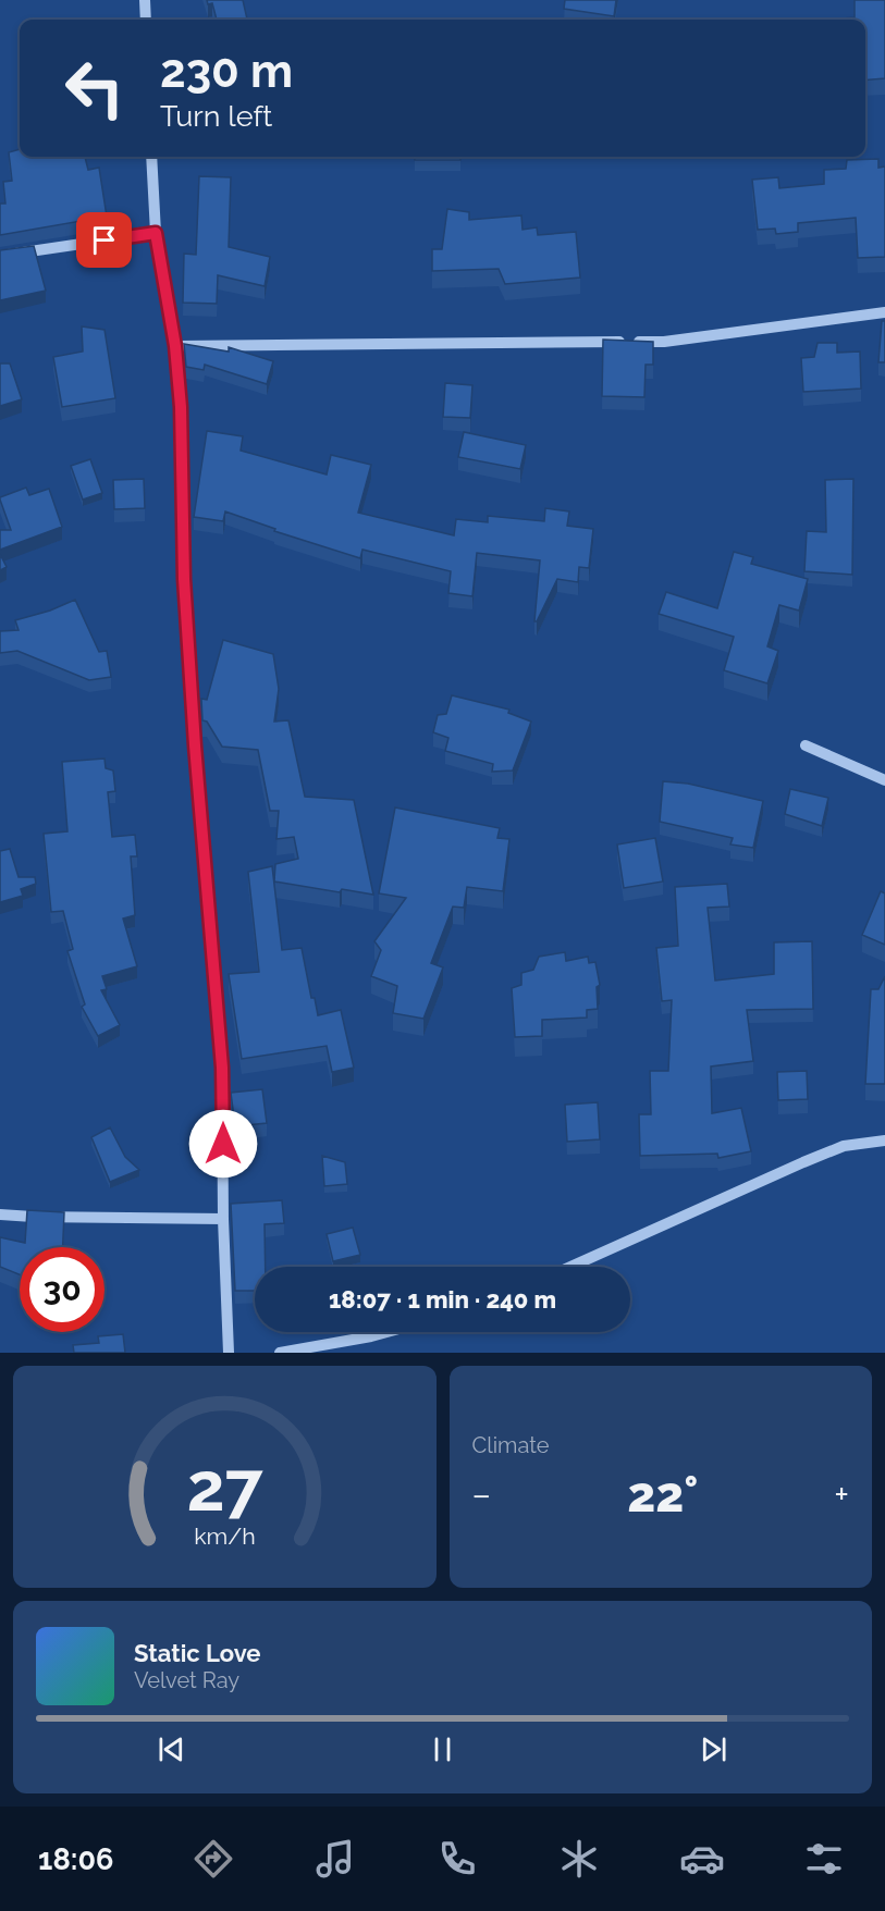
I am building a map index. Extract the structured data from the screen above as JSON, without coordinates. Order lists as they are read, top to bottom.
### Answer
{
  "page": {
    "turn": ["230 m", "Turn left"],
    "limit": "30",
    "trip": "18:07 · 1 min · 240 m",
    "tile": "Climate",
    "heat": ["−", "22°", "+"],
    "song": ["Static Love", "Velvet Ray"],
    "tabs": "18:06",
    "gauge": ["27", "km/h"]
  }
}
